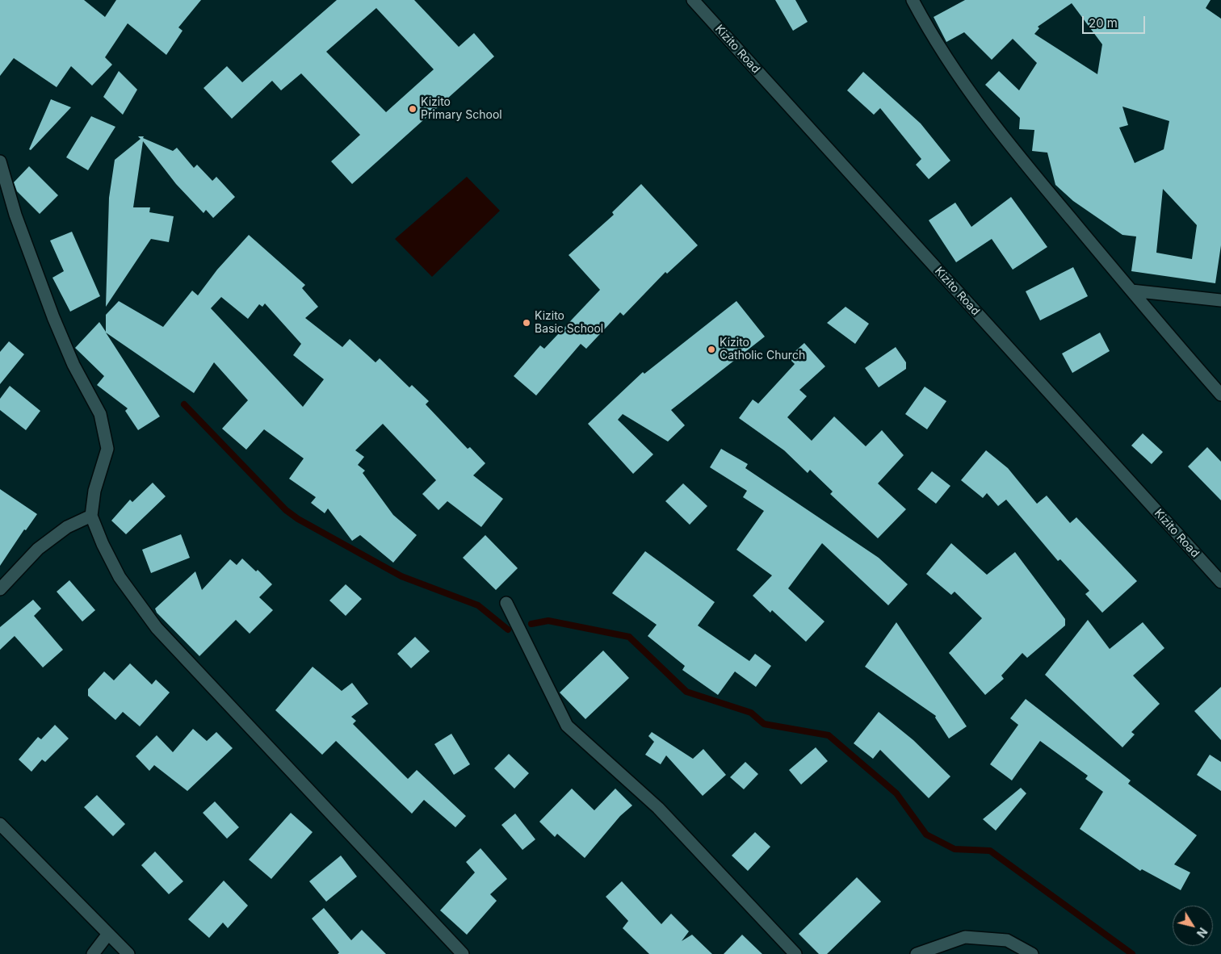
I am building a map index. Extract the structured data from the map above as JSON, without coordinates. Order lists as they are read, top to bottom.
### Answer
{
  "streets": {
    "street": ["Kizito Road"]
  },
  "places": ["Kizito Primary School", "Kizito Basic School", "Kizito Catholic Church"],
  "scale_bar": "20 m",
  "north": "bottom right"
}
